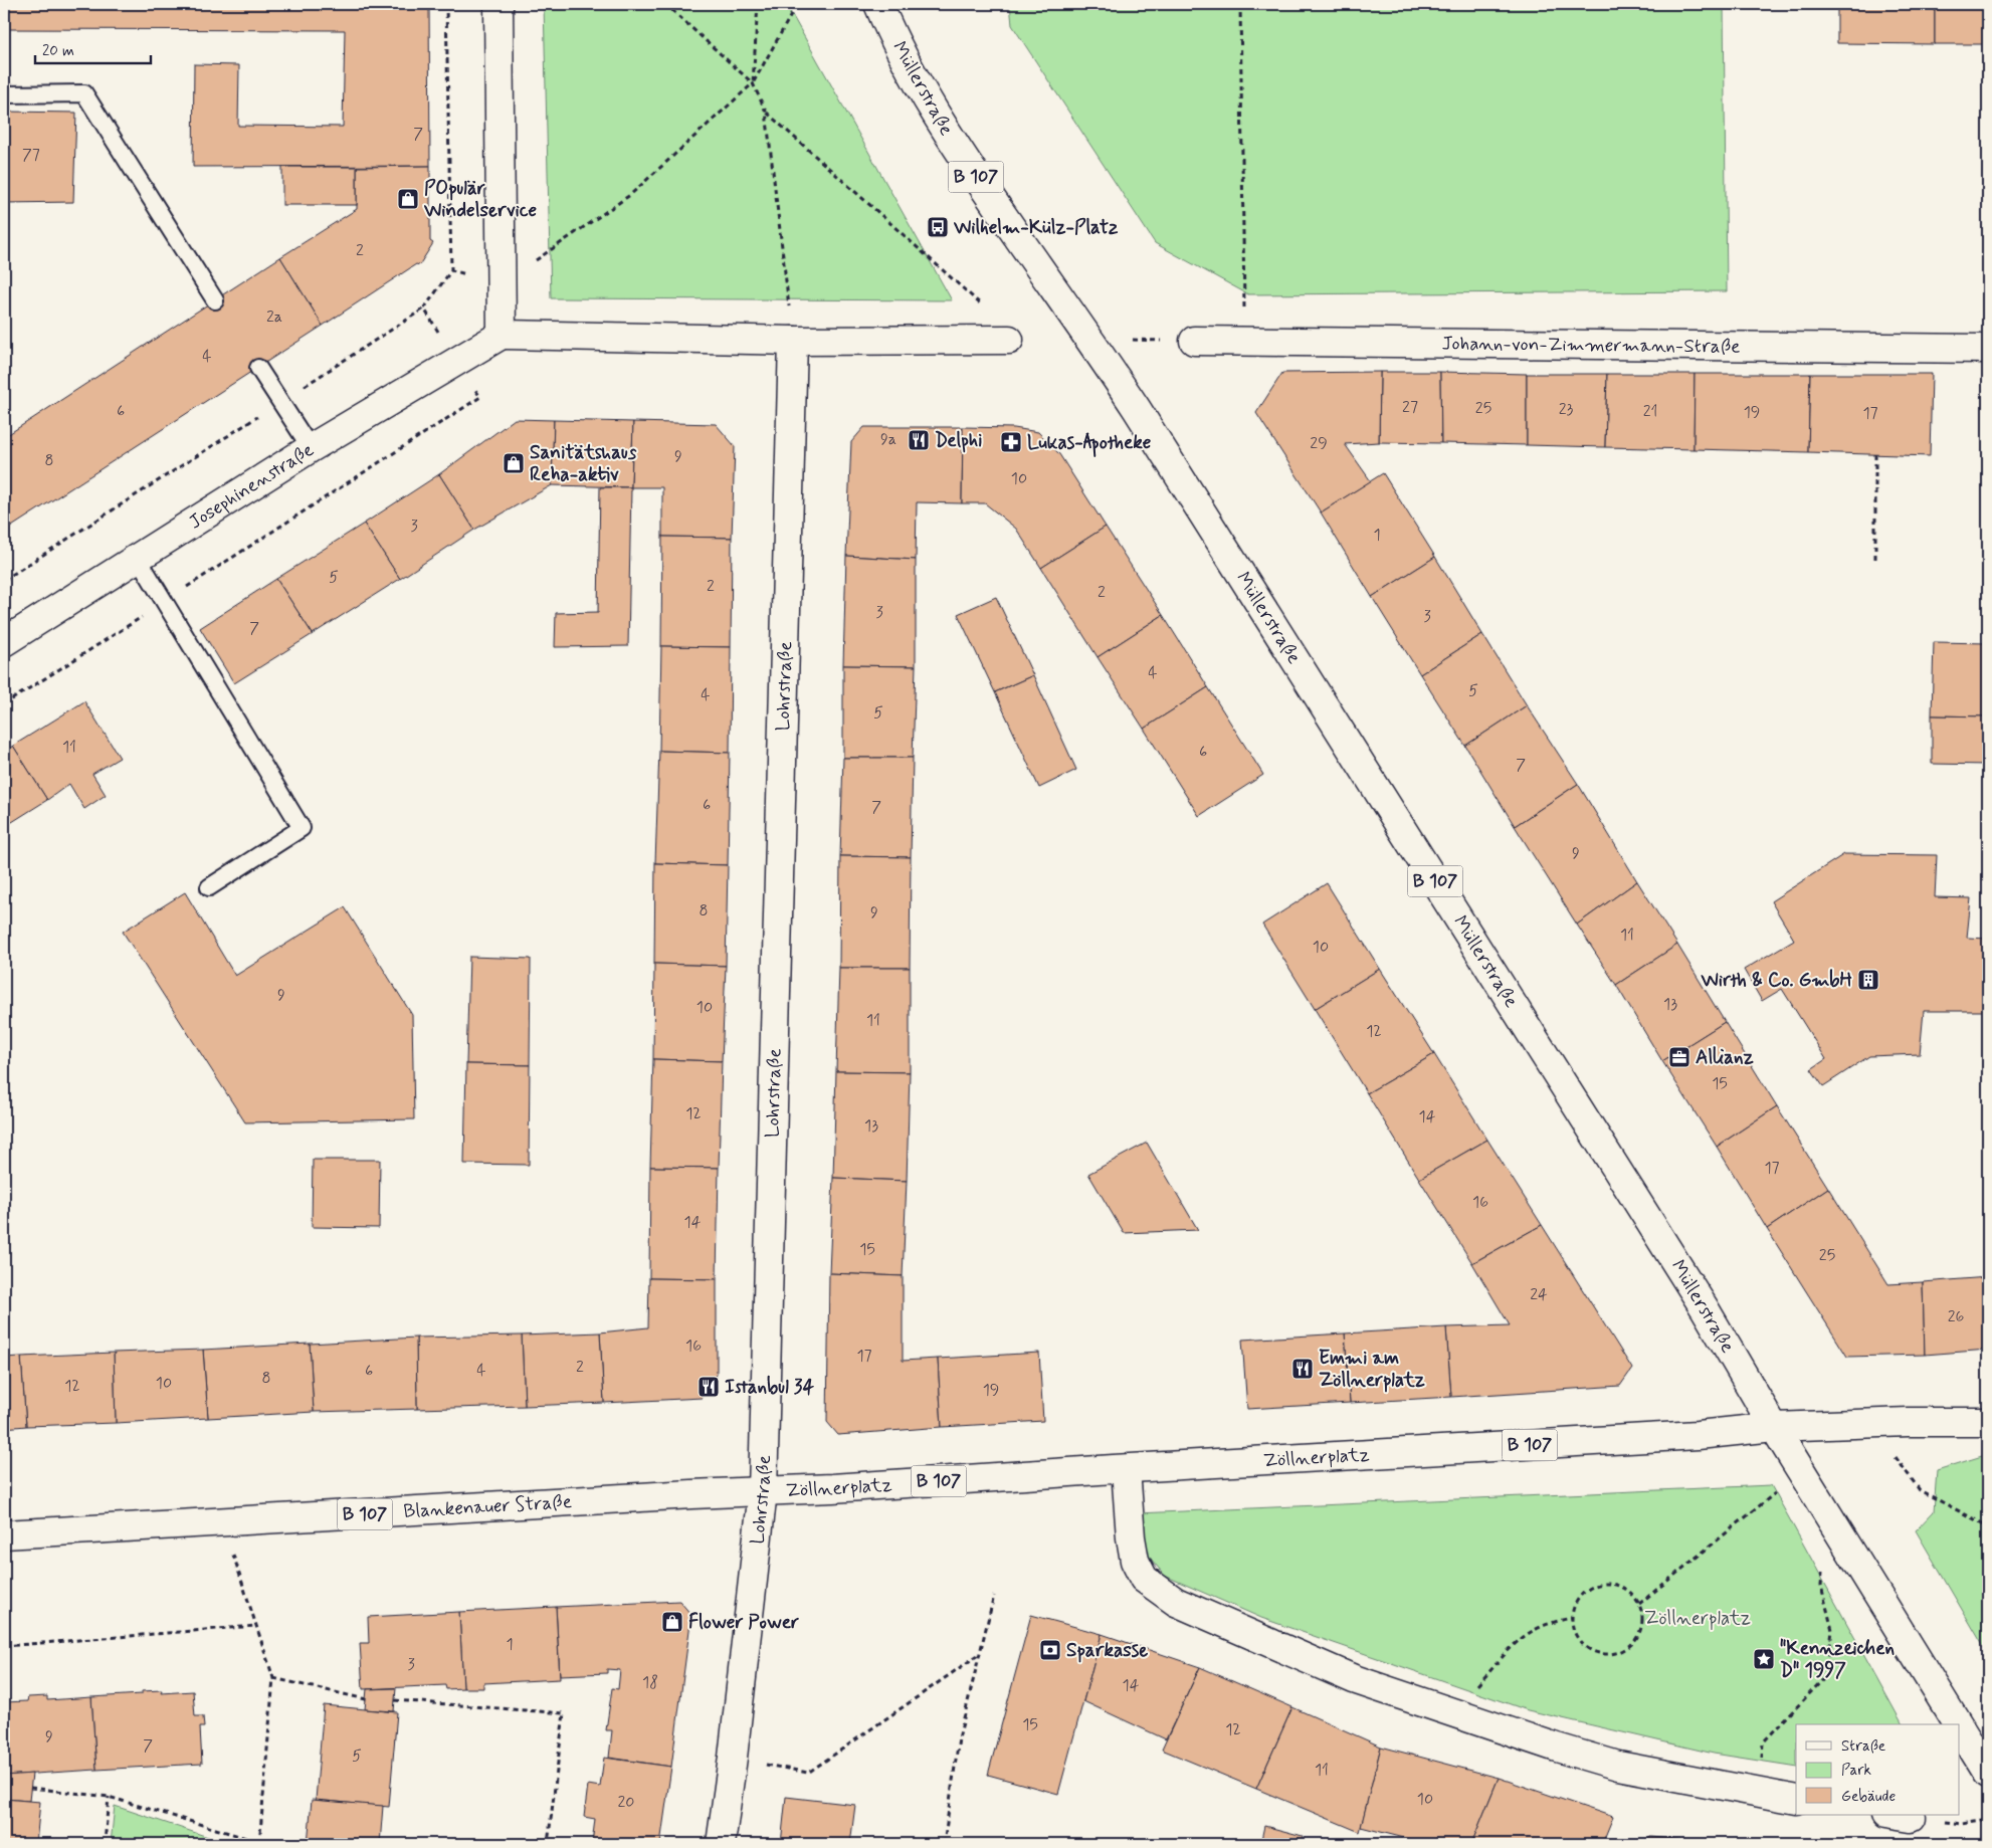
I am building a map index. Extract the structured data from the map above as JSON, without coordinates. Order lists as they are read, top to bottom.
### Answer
{
  "streets": {
    "street": [
      "Müllerstraße",
      "B 107",
      "Johann-von-Zimmermann-Straße",
      "Josephinenstraße",
      "Lohrstraße",
      "Zöllnerplatz",
      "Blankenauer Straße"
    ]
  },
  "crossings": [
    ["Müllerstraße", "Zöllnerplatz"],
    ["Lohrstraße", "Zöllnerplatz"],
    ["Lohrstraße", "Blankenauer Straße"],
    ["Zöllnerplatz", "Blankenauer Straße"]
  ],
  "parks": ["Zöllnerplatz"],
  "places": {
    "shop": ["POpulär Windelservice", "Sanitätshaus Reha-aktiv", "Flower Power"],
    "bus stop": ["Wilhelm-Külz-Platz"],
    "restaurant": ["Delphi", "Emmi am Zöllnerplatz", "Istanbul 34"],
    "pharmacy": ["Lukas-Apotheke"],
    "building": ["Wirth & Co. GmbH"],
    "office": ["Allianz"],
    "bank": ["Sparkasse"],
    "place": ["\"Kennzeichen D\" 1997"]
  },
  "house_numbers": [
    "7",
    "77",
    "2",
    "2a",
    "4",
    "27",
    "25",
    "23",
    "6",
    "21",
    "19",
    "17",
    "9a",
    "29",
    "9",
    "8",
    "10",
    "3",
    "1",
    "5",
    "2",
    "2",
    "3",
    "3",
    "7",
    "4",
    "5",
    "4",
    "5",
    "11",
    "6",
    "7",
    "6",
    "7",
    "9",
    "8",
    "9",
    "11",
    "10",
    "9",
    "13",
    "10",
    "11",
    "12",
    "15",
    "12",
    "14",
    "13",
    "17",
    "16",
    "14",
    "15",
    "25",
    "24",
    "26",
    "16",
    "17",
    "2",
    "4",
    "6",
    "8",
    "10",
    "12",
    "19",
    "1",
    "3",
    "18",
    "14",
    "15",
    "12",
    "9",
    "7",
    "5",
    "11",
    "10",
    "20"
  ],
  "legend": ["Straße", "Park", "Gebäude"],
  "scale_bar": "20 m"
}
